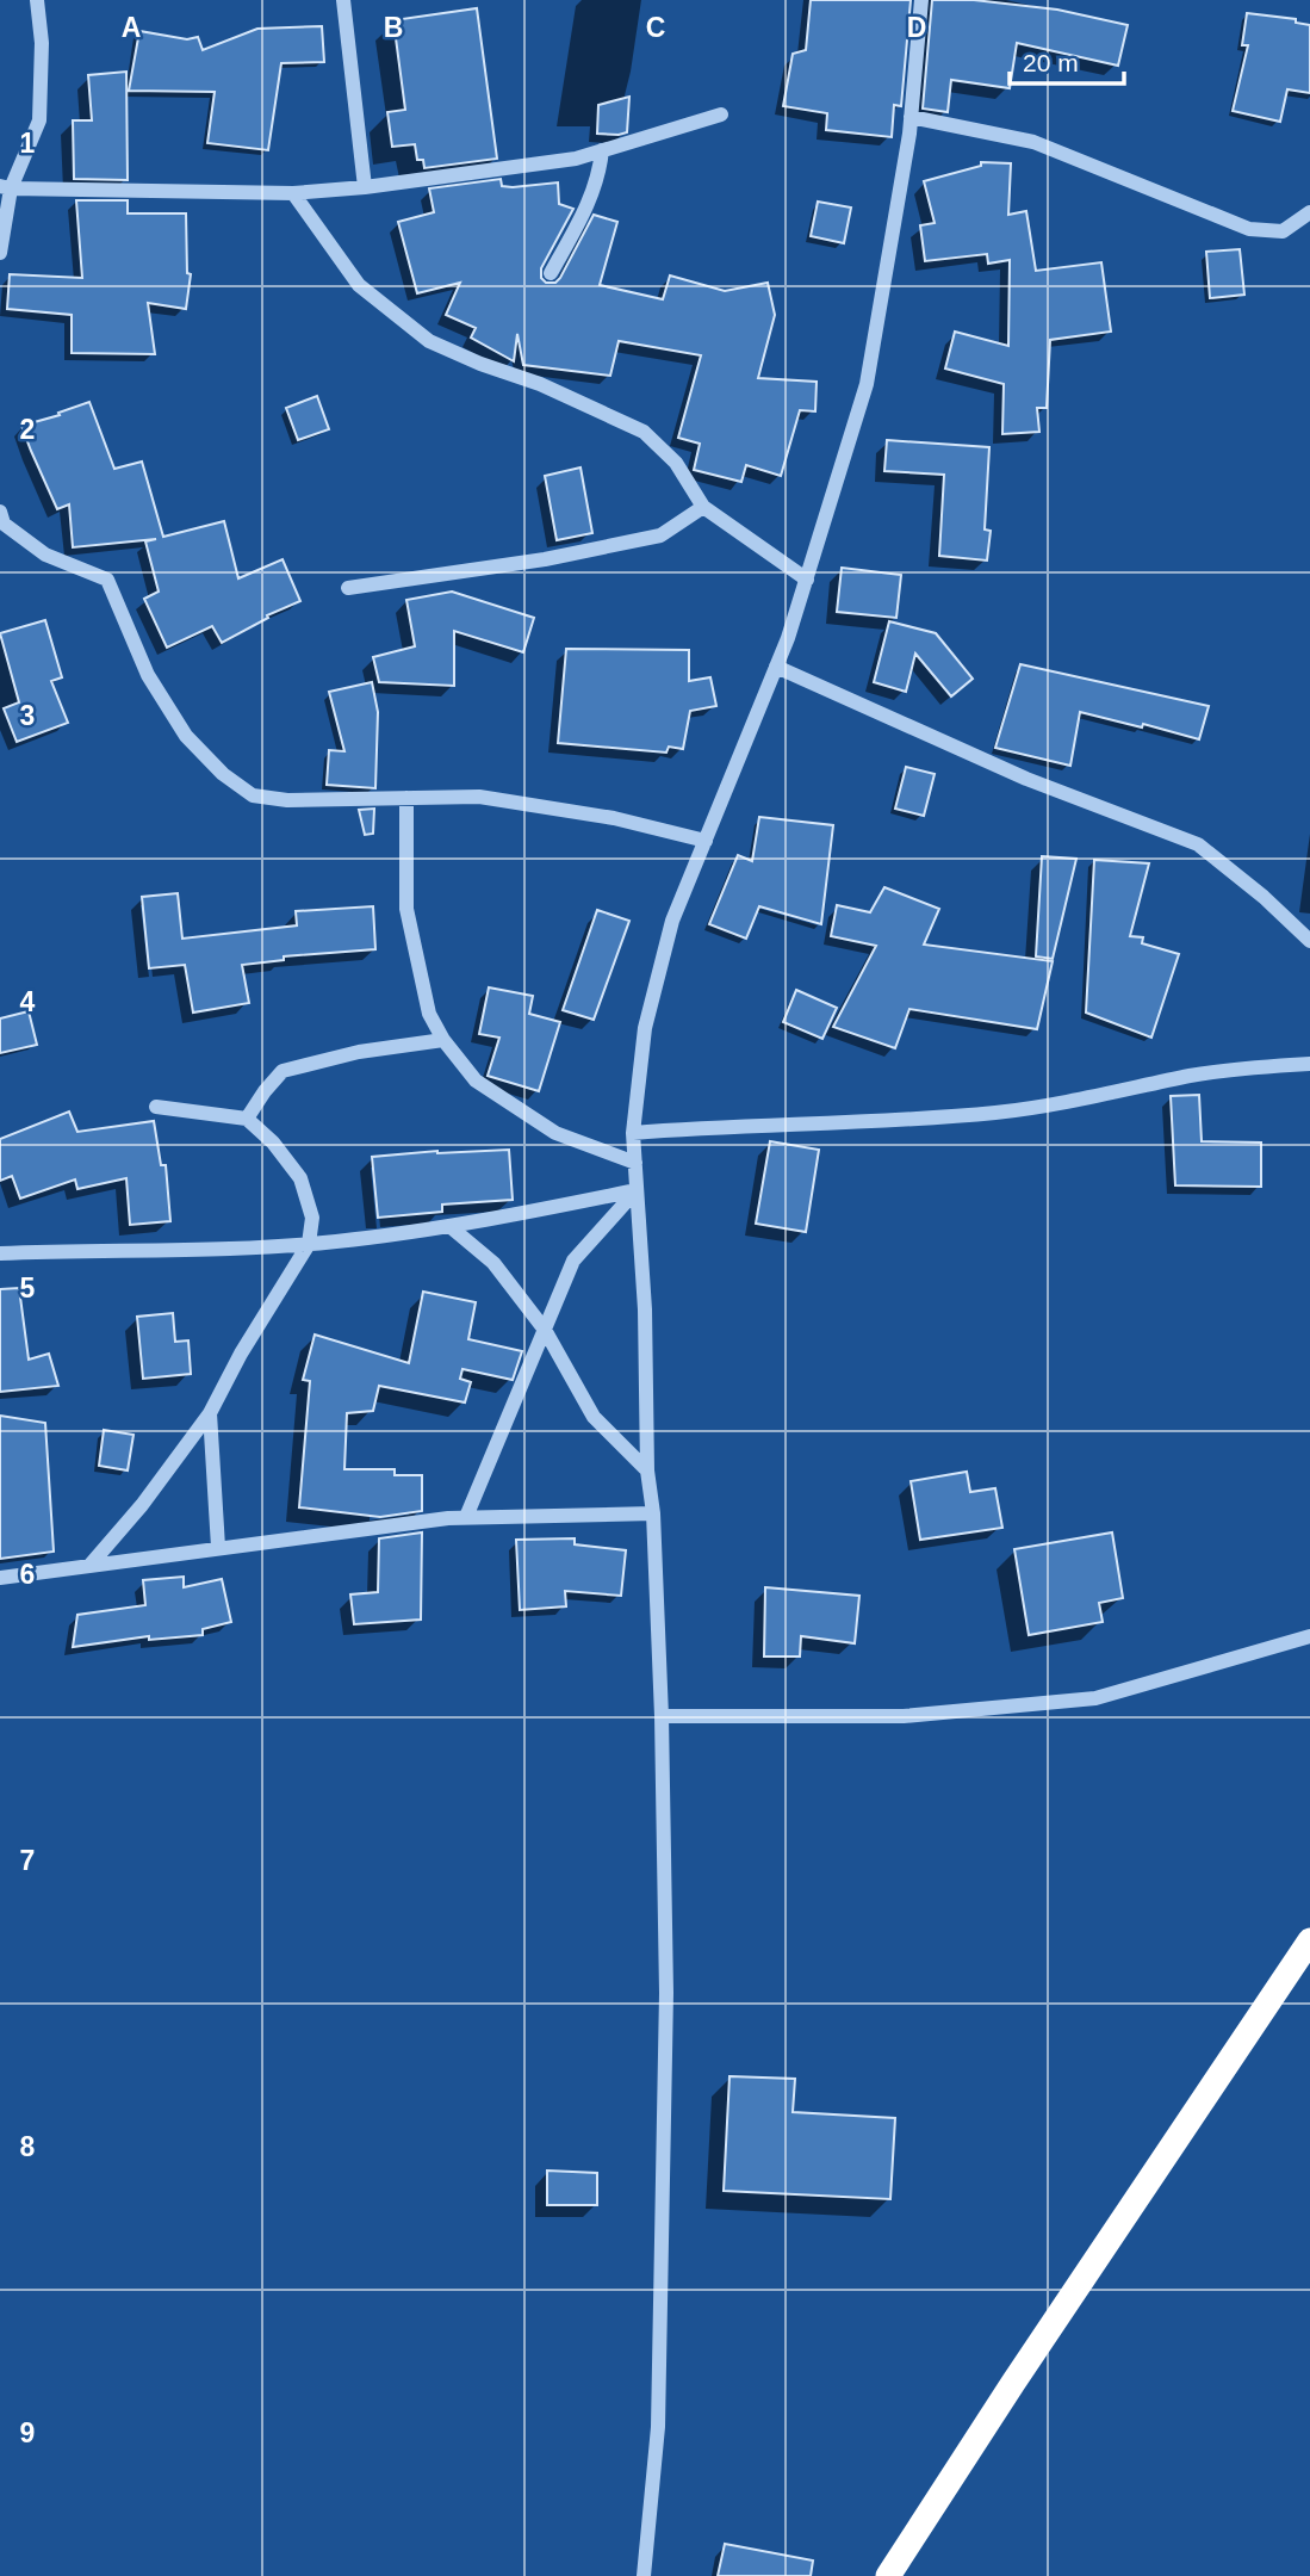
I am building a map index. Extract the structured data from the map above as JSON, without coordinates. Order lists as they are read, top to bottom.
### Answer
{
  "scale_bar": "20 m",
  "grid": {
    "columns": [
      "A",
      "B",
      "C",
      "D"
    ],
    "rows": [
      "1",
      "2",
      "3",
      "4",
      "5",
      "6",
      "7",
      "8",
      "9"
    ]
  }
}
